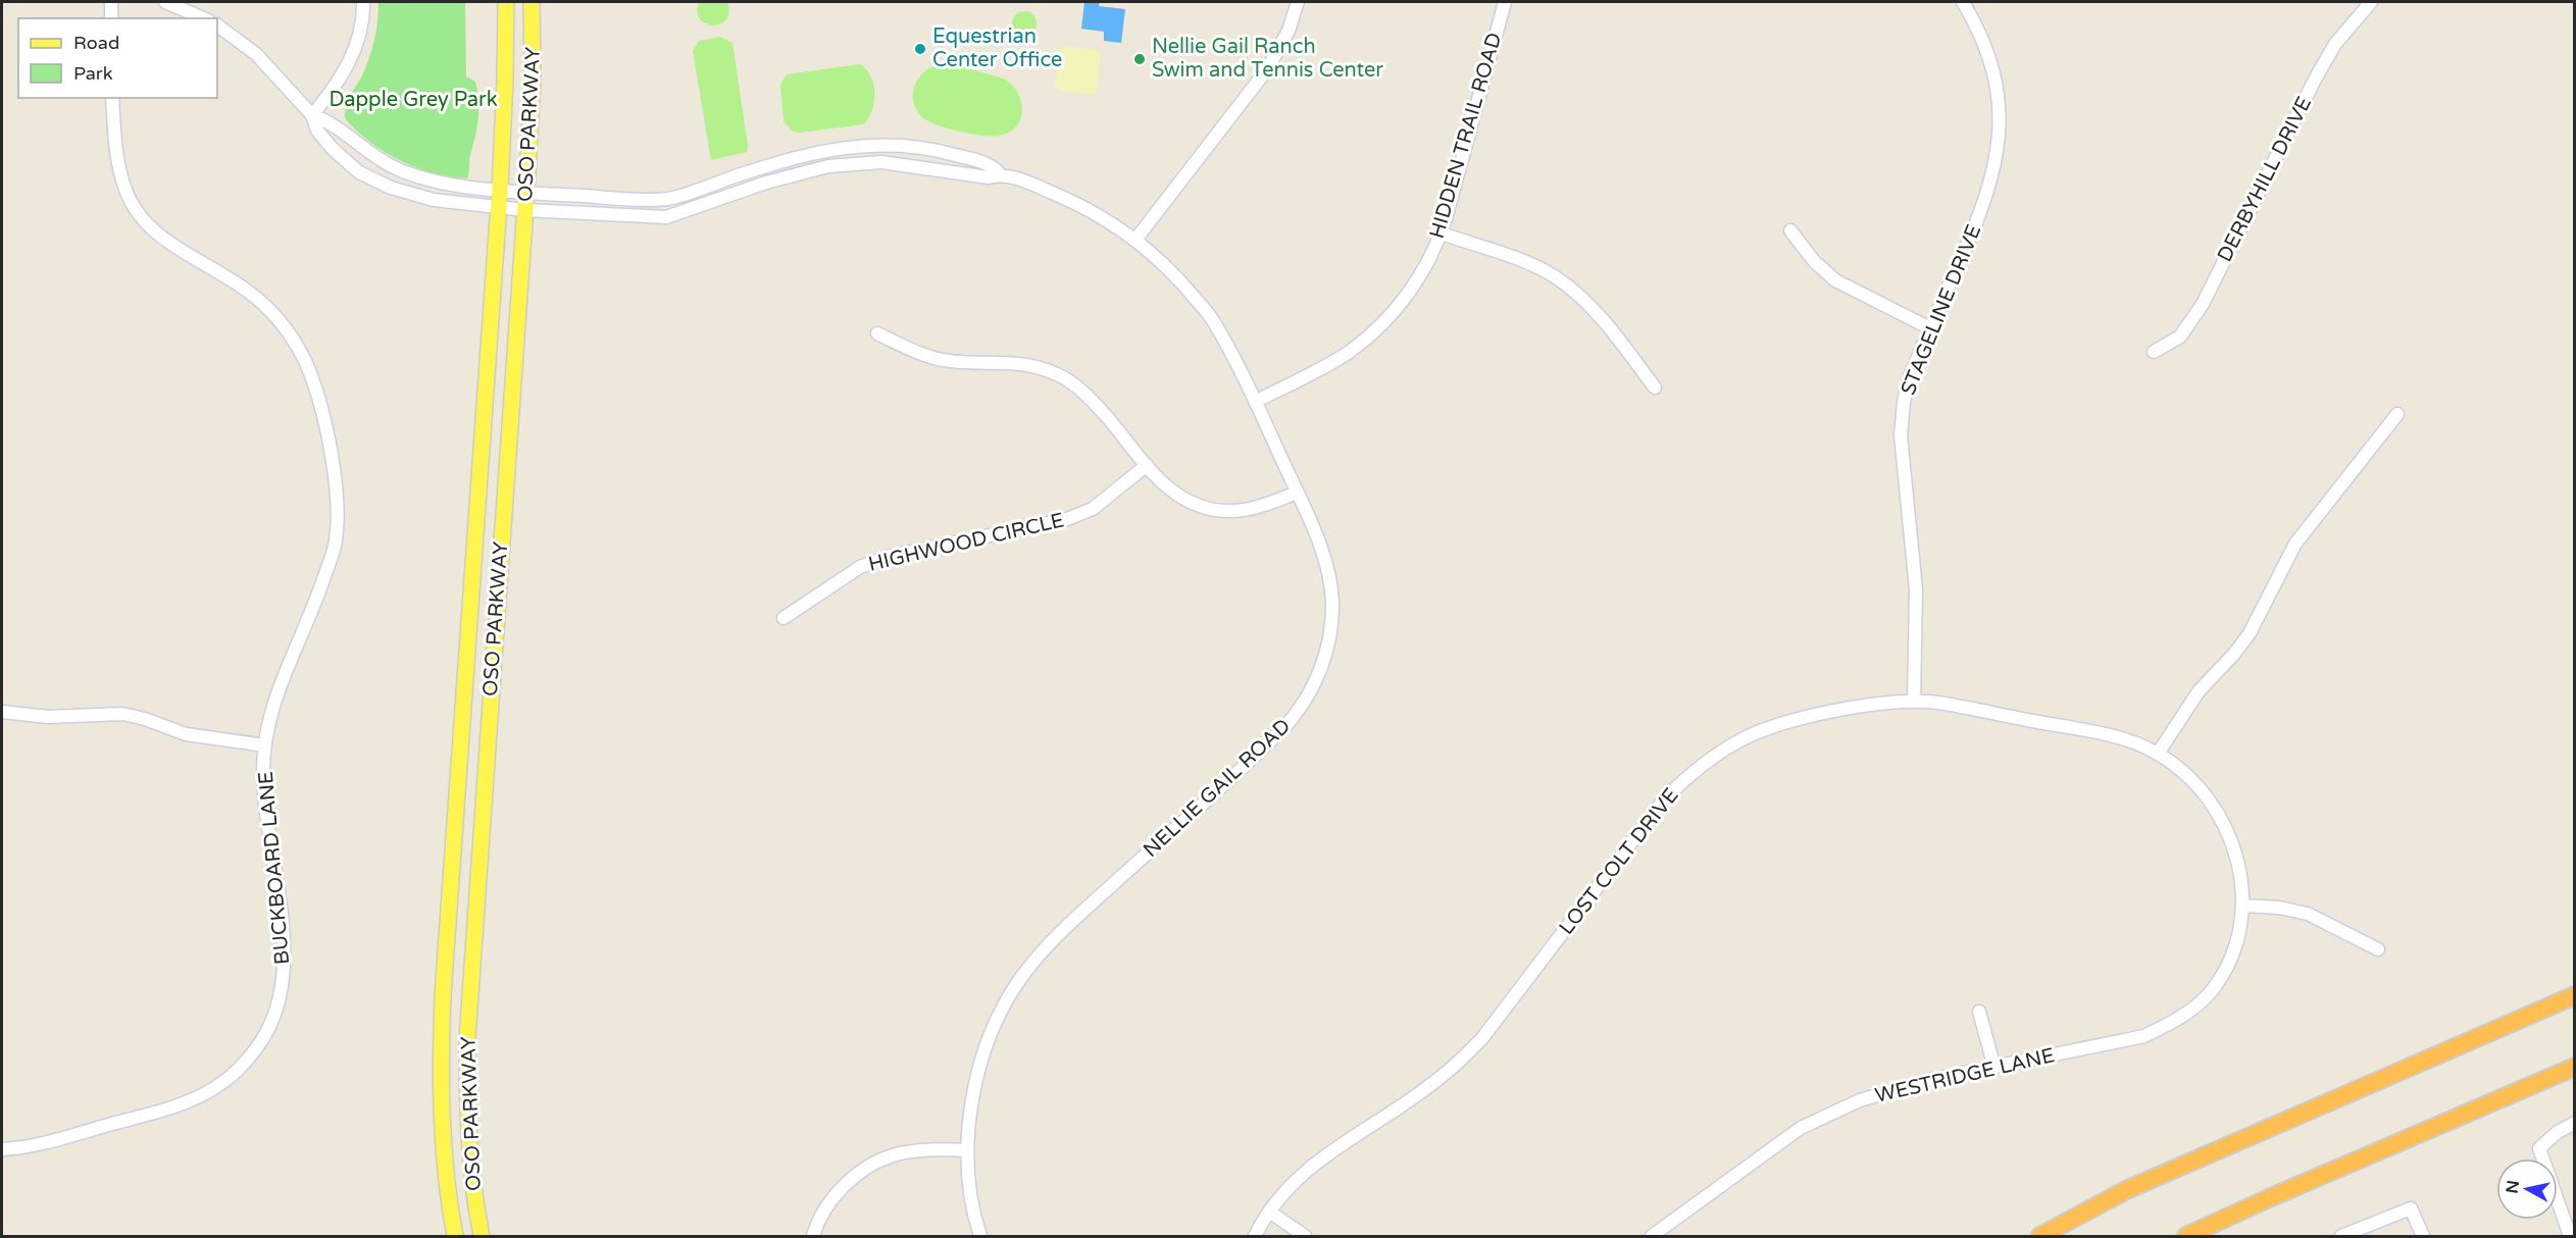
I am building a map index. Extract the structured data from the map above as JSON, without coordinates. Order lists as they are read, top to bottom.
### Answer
{
  "streets": {
    "main road": ["OSO PARKWAY"],
    "street": [
      "HIDDEN TRAIL ROAD",
      "DERBYHILL DRIVE",
      "STAGELINE DRIVE",
      "HIGHWOOD CIRCLE",
      "NELLIE GAIL ROAD",
      "LOST COLT DRIVE",
      "BUCKBOARD LANE",
      "WESTRIDGE LANE"
    ]
  },
  "crossings": [
    ["OSO PARKWAY", "NELLIE GAIL ROAD"],
    ["HIDDEN TRAIL ROAD", "NELLIE GAIL ROAD"],
    ["STAGELINE DRIVE", "LOST COLT DRIVE"],
    ["LOST COLT DRIVE", "WESTRIDGE LANE"]
  ],
  "parks": ["Dapple Grey Park"],
  "places": ["Equestrian Center Office", "Nellie Gail Ranch Swim and Tennis Center"],
  "legend": ["Road", "Park"],
  "north": "left"
}
